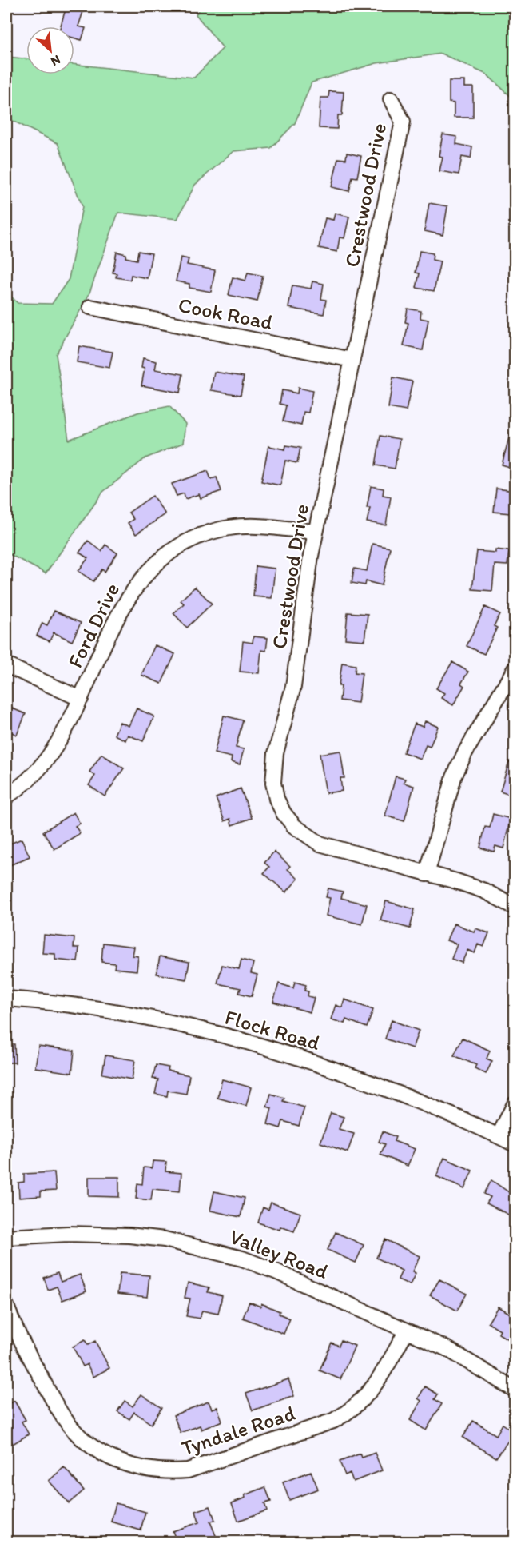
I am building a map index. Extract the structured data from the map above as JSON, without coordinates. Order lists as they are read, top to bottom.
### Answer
{
  "streets": {
    "street": [
      "Crestwood Drive",
      "Cook Road",
      "Ford Drive",
      "Flock Road",
      "Valley Road",
      "Tyndale Road"
    ]
  },
  "crossings": [
    ["Crestwood Drive", "Cook Road"],
    ["Crestwood Drive", "Ford Drive"],
    ["Valley Road", "Tyndale Road"]
  ],
  "north": "bottom right"
}
